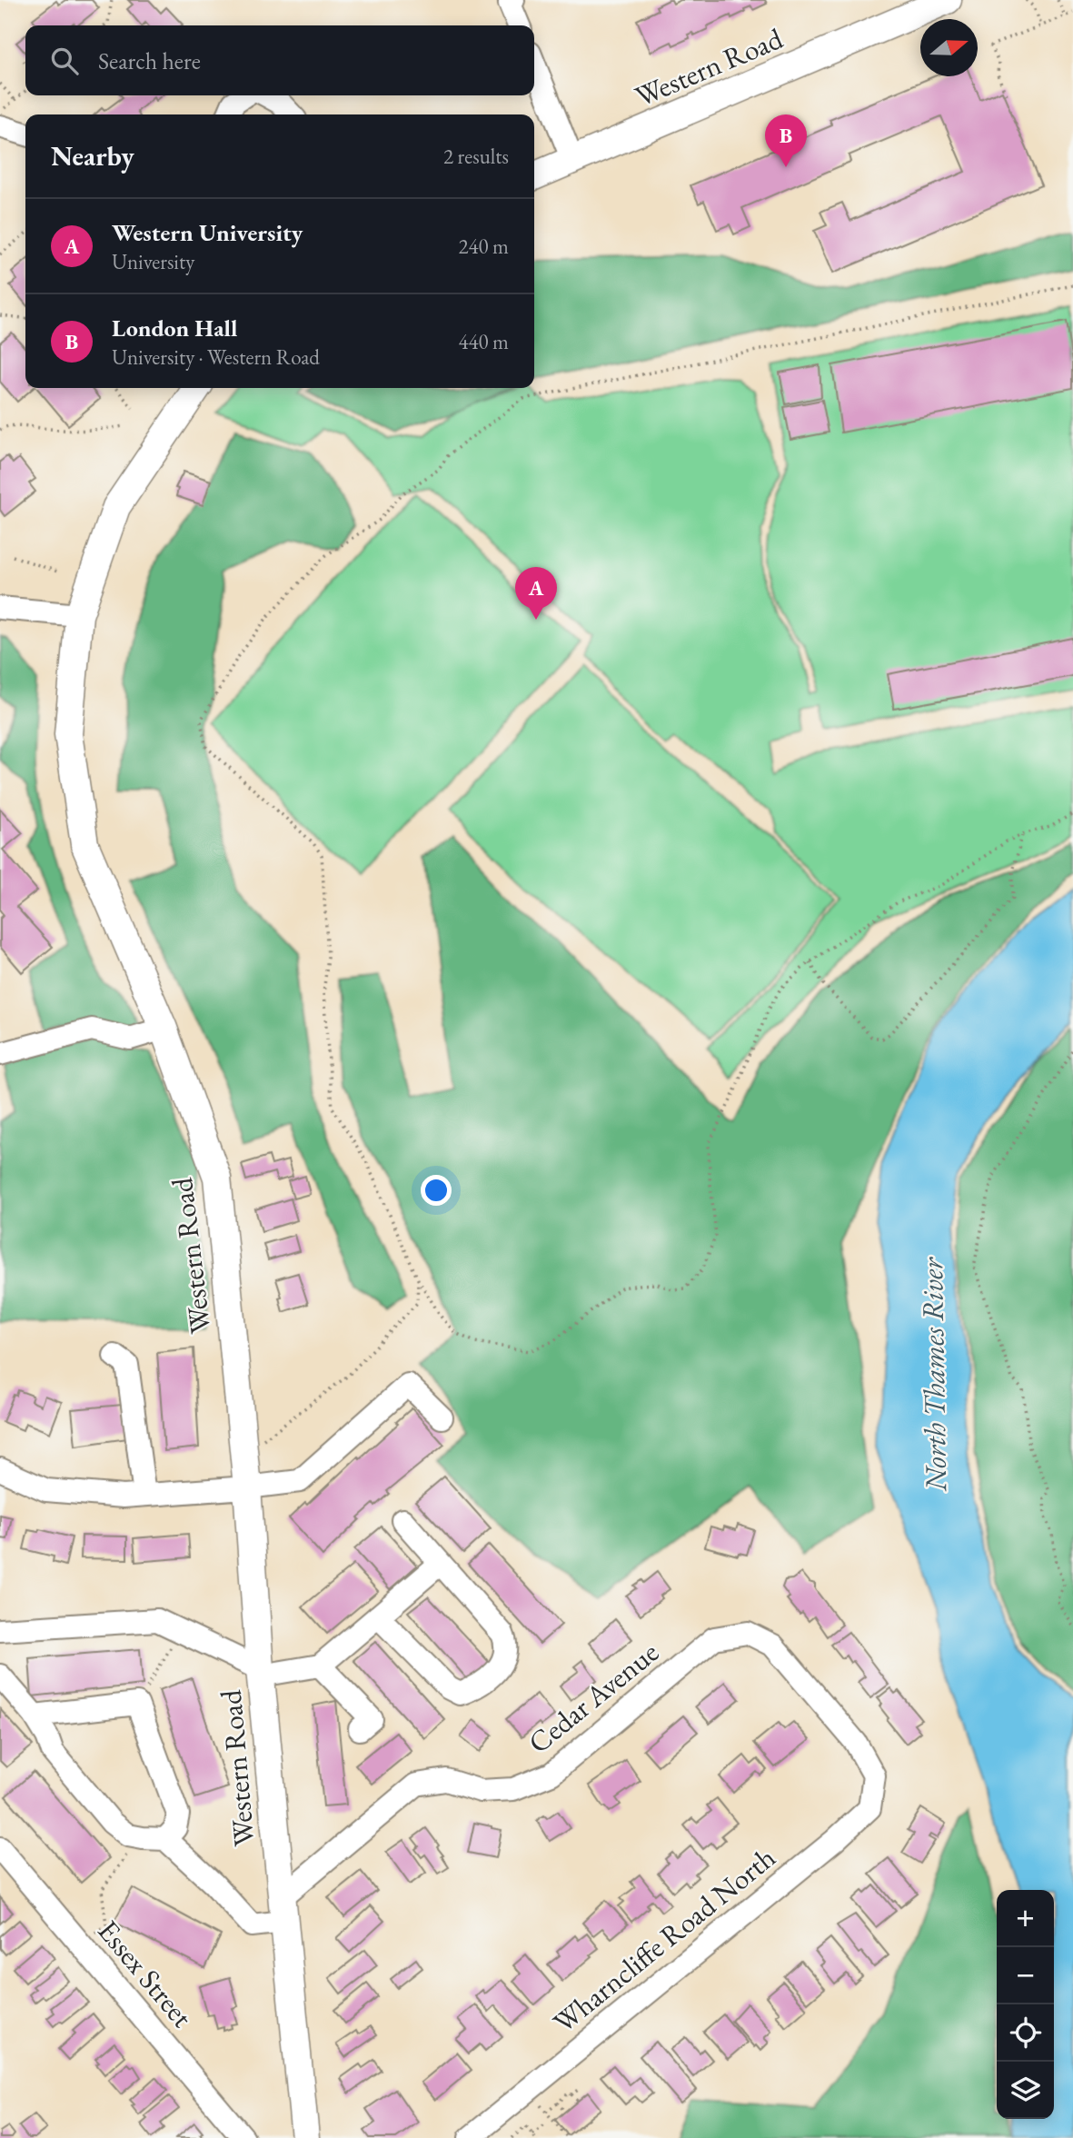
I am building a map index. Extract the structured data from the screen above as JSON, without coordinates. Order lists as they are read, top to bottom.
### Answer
{
  "streets": {
    "main road": ["Western Road"],
    "street": ["Cedar Avenue", "Wharncliffe Road North", "Essex Street"]
  },
  "crossings": [
    ["Western Road", "Cedar Avenue"],
    ["Cedar Avenue", "Wharncliffe Road North"]
  ],
  "water": ["North Thames River"],
  "north": "right",
  "page": {
    "search": "Search here",
    "pins": ["B", "A"],
    "heading": ["Nearby", "2 results"],
    "list": [
      {
        "mark": "A",
        "name": "Western University",
        "note": "University",
        "value": "240 m"
      },
      {
        "mark": "B",
        "name": "London Hall",
        "note": "University · Western Road",
        "value": "440 m"
      }
    ],
    "map_buttons": ["+", "−"]
  }
}
